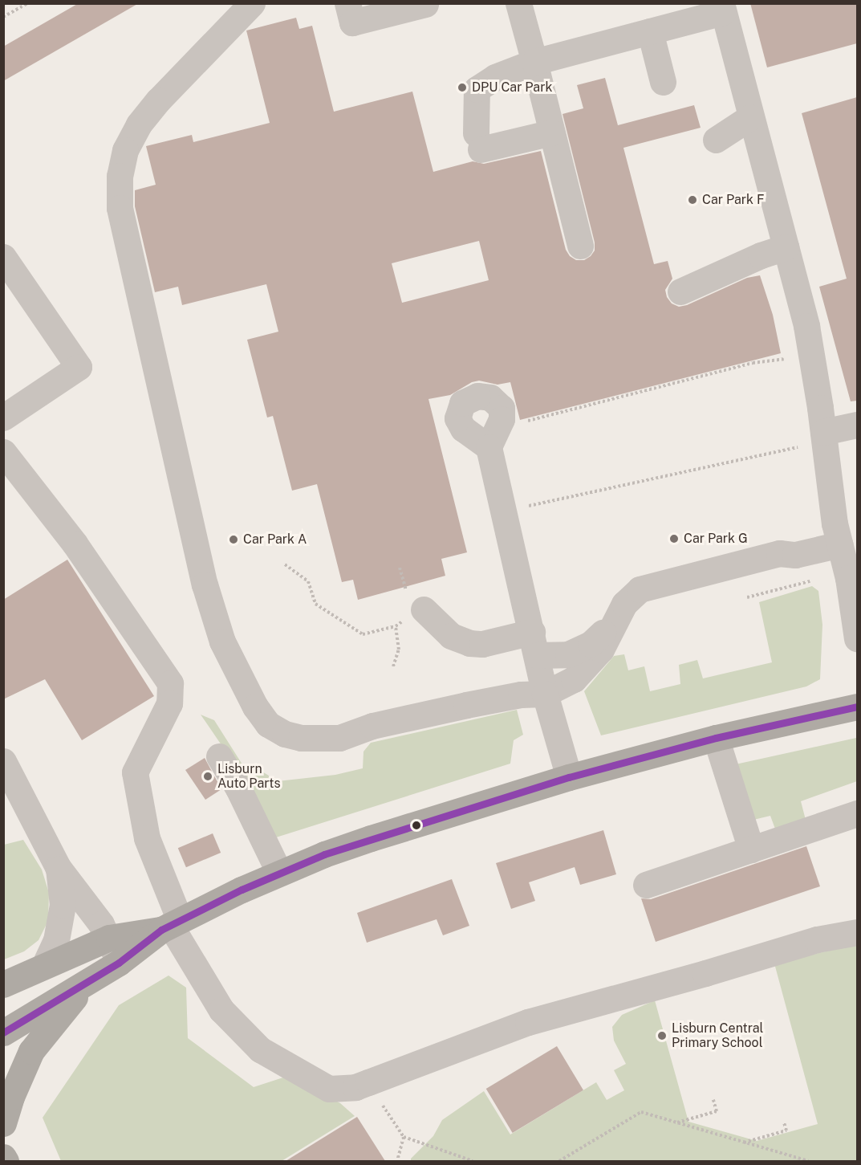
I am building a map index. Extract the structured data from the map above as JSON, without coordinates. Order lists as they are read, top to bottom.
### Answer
{
  "places": [
    "DPU Car Park",
    "Car Park F",
    "Car Park G",
    "Car Park A",
    "Lisburn Auto Parts",
    "Lisburn Central Primary School"
  ]
}
